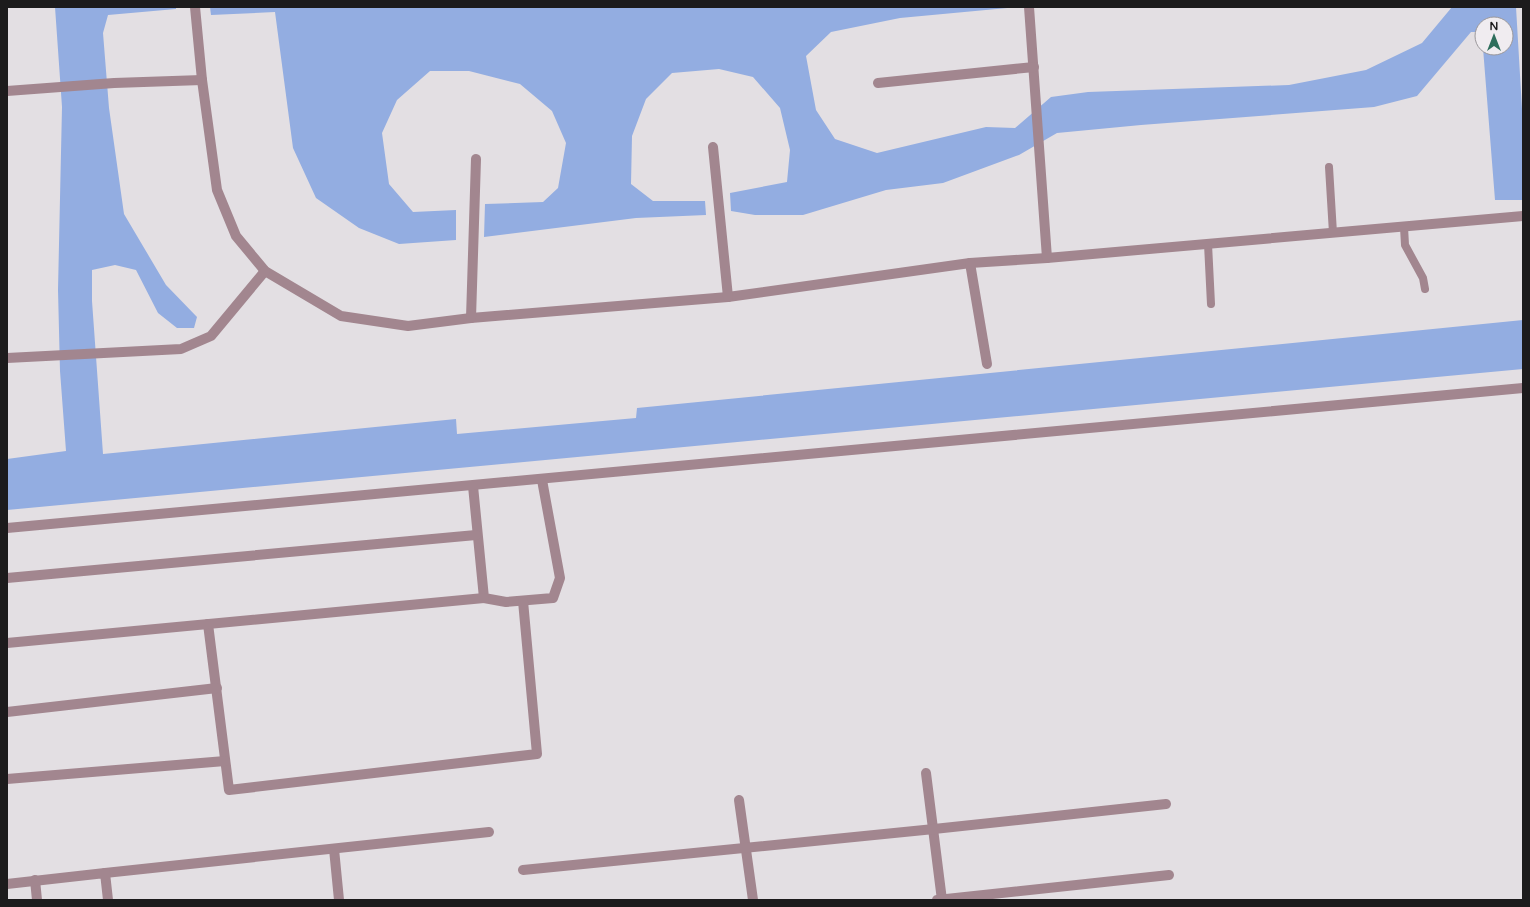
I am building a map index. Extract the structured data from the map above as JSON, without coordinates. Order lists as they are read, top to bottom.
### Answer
{
  "north": "top"
}
